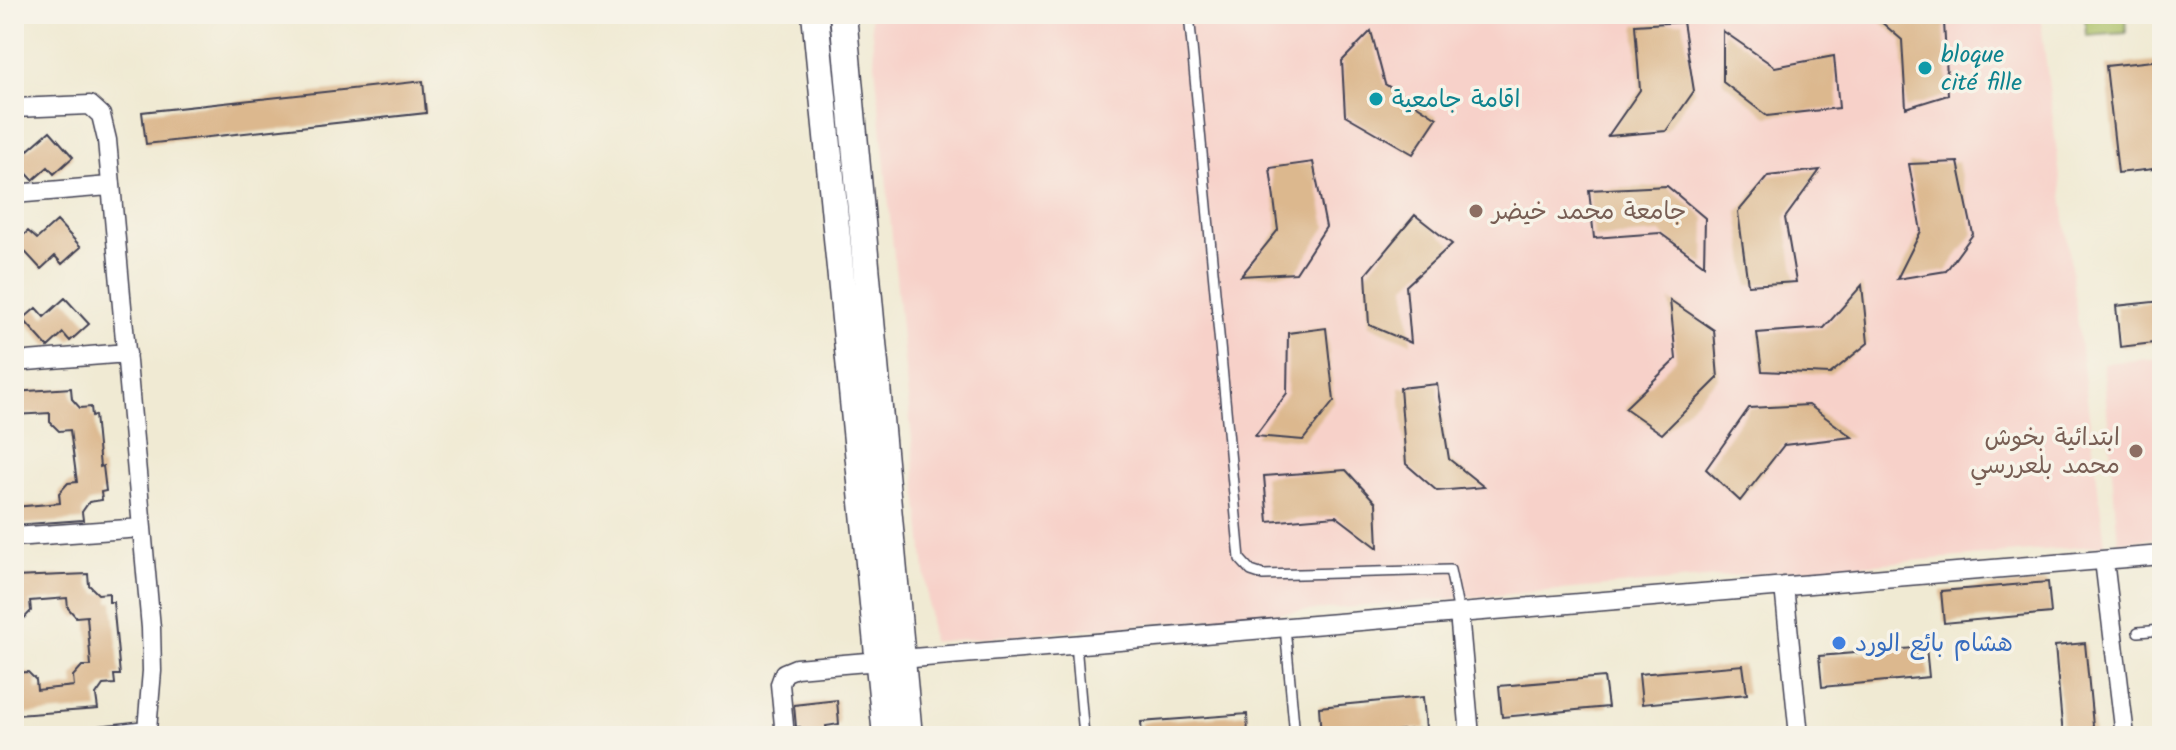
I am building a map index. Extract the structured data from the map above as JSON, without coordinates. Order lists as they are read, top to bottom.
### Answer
{
  "places": [
    "bloque cité fille",
    "اقامة جامعية",
    "جامعة محمد خيضر",
    "ابتدائية بخوش محمد بلعررسي",
    "هشام بائع الورد"
  ]
}
